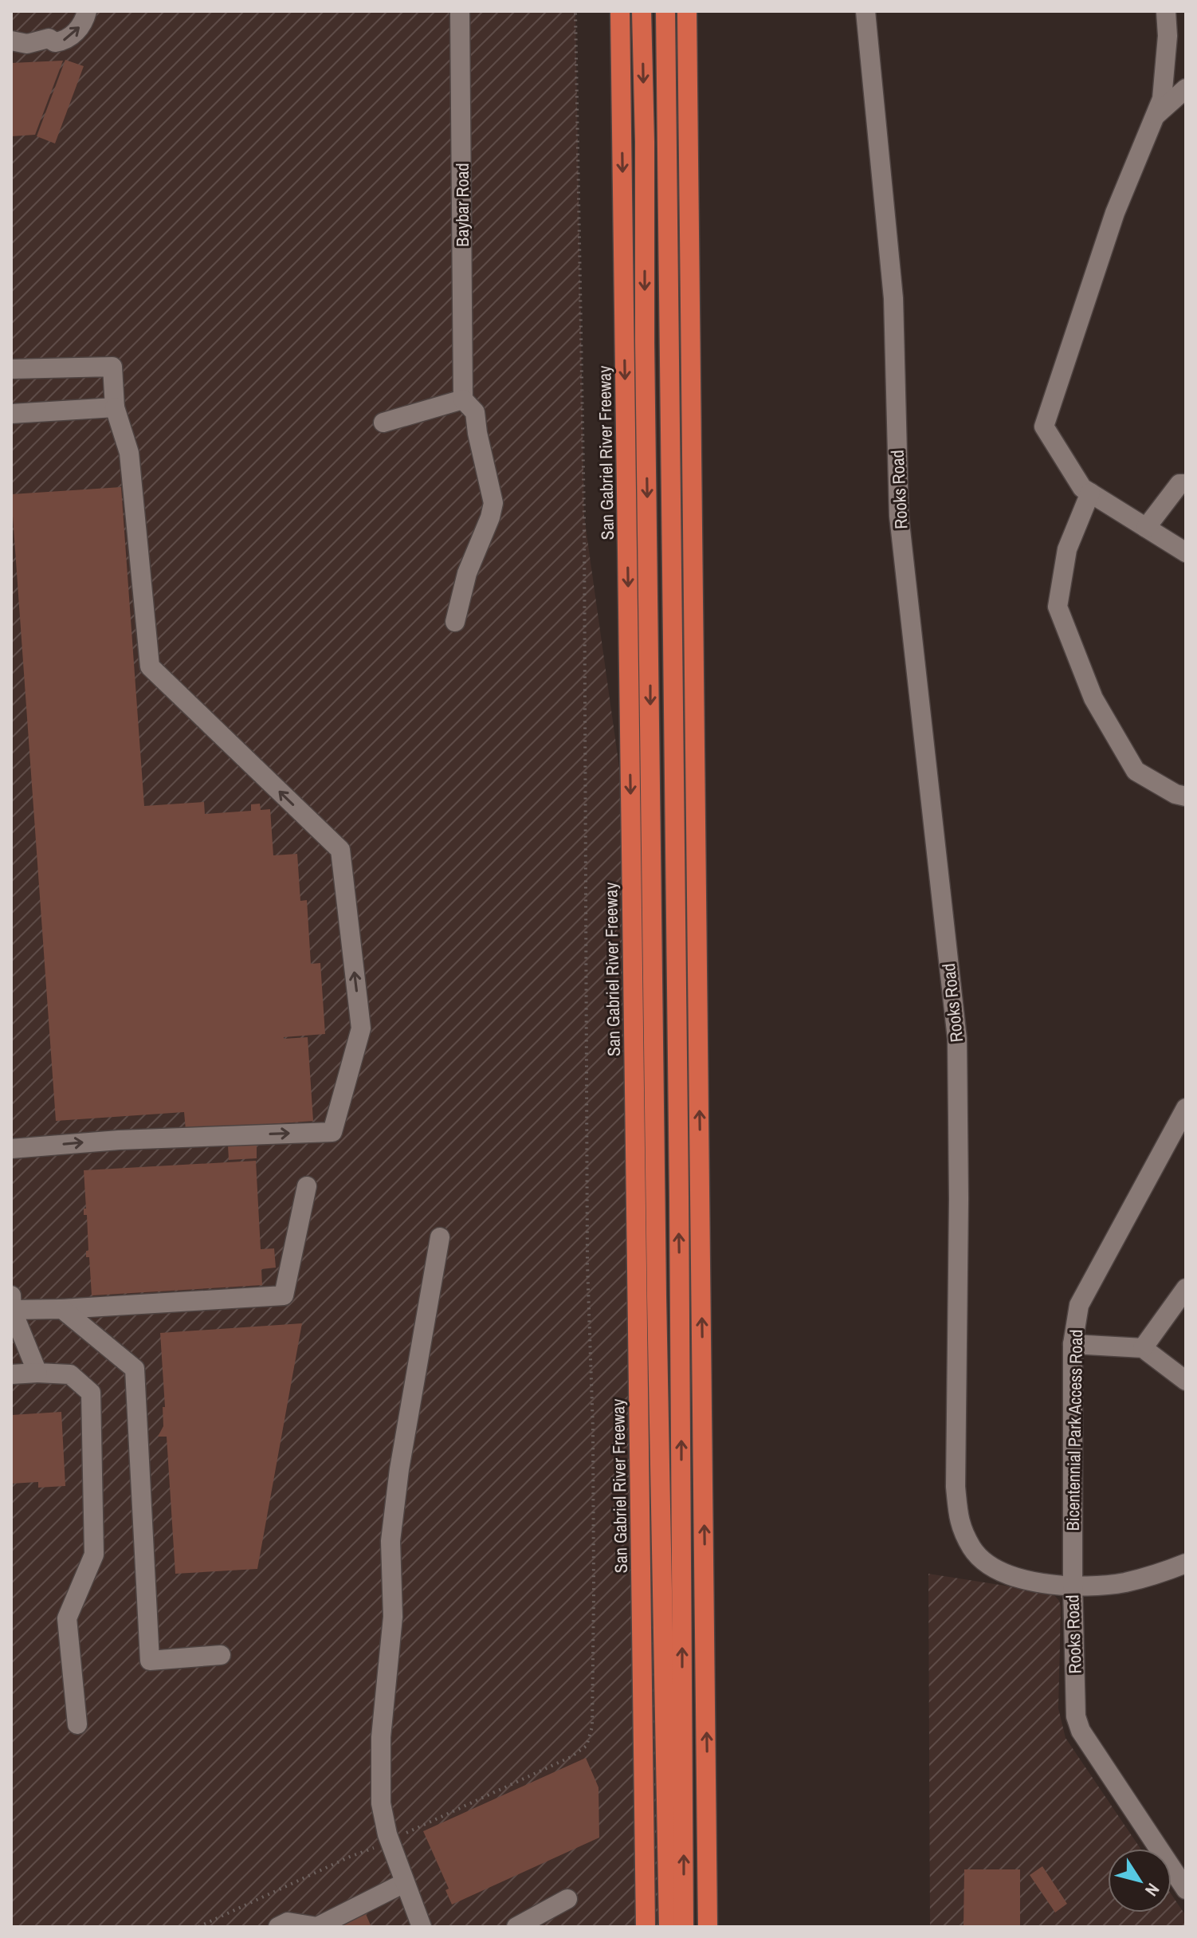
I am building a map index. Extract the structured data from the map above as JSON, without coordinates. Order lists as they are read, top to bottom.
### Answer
{
  "streets": {
    "highway": ["San Gabriel River Freeway"],
    "street": ["Baybar Road", "Rooks Road", "Bicentennial Park Access Road"]
  },
  "crossings": [
    ["Rooks Road", "Bicentennial Park Access Road"]
  ],
  "north": "bottom right"
}
